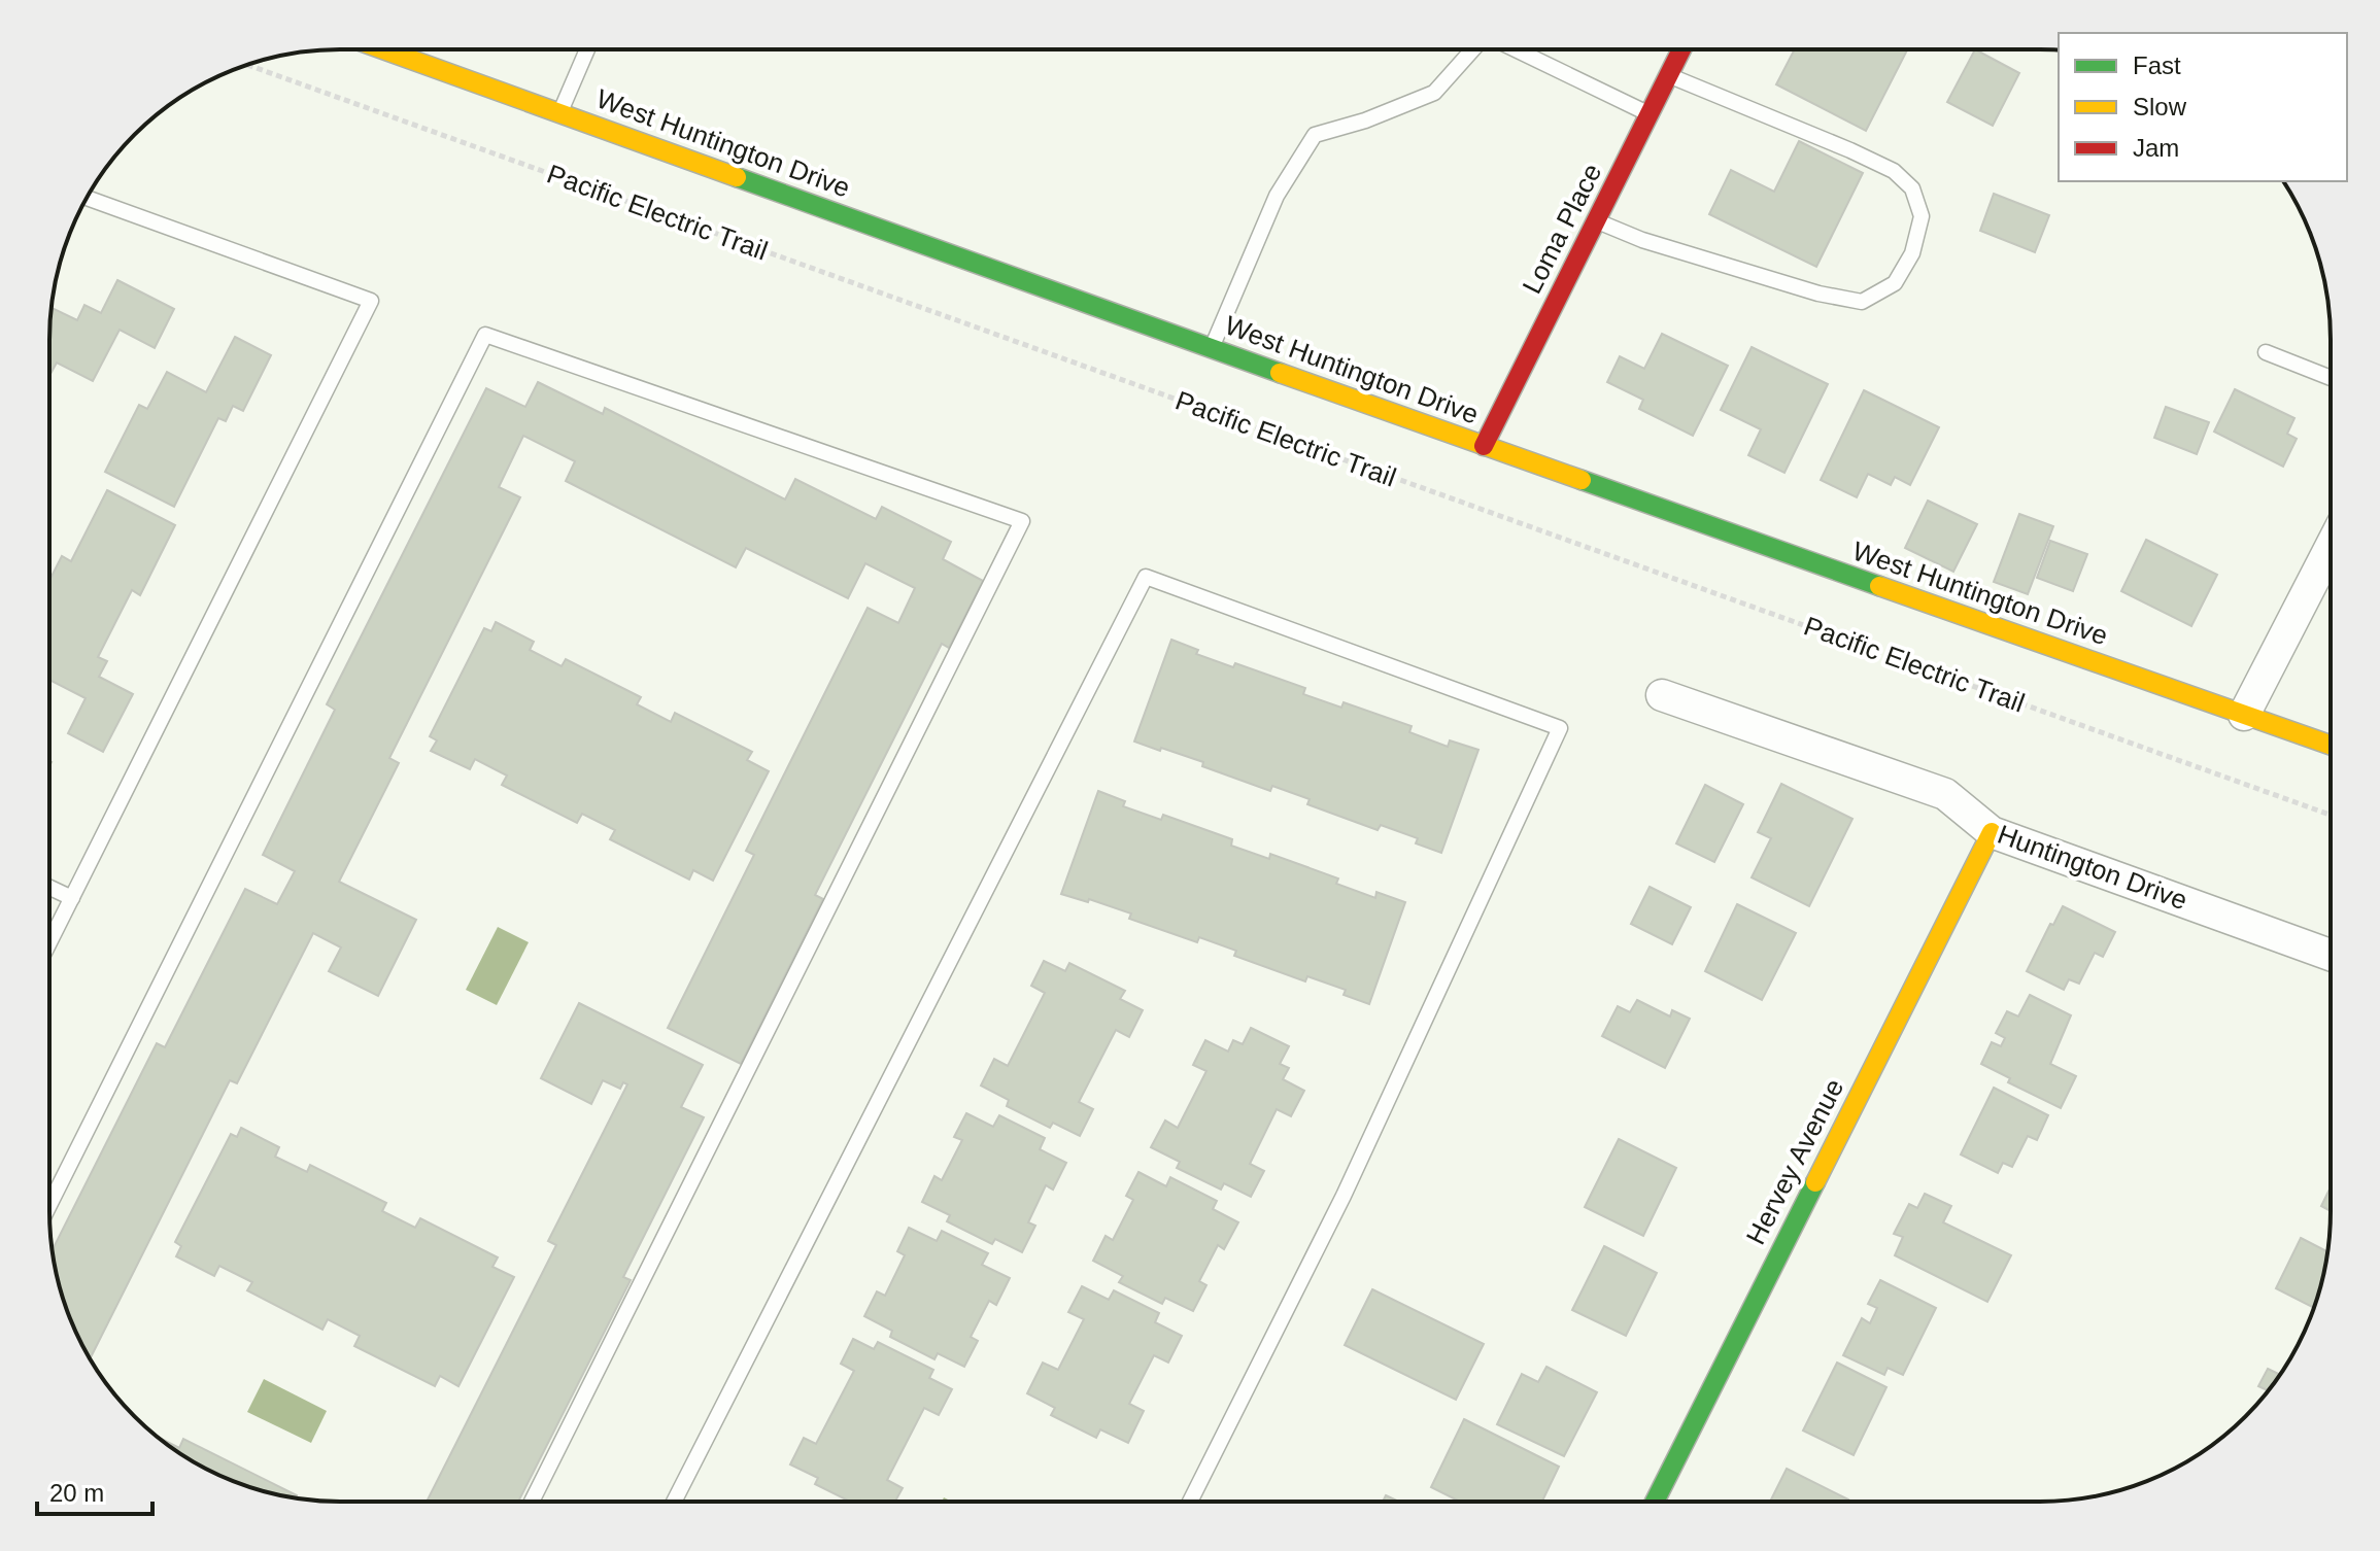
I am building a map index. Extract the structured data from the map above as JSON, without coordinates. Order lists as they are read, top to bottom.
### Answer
{
  "streets": {
    "street": [
      "West Huntington Drive",
      "Loma Place",
      "Huntington Drive",
      "Hervey Avenue"
    ],
    "path": ["Pacific Electric Trail"]
  },
  "crossings": [
    ["West Huntington Drive", "Loma Place"],
    ["Huntington Drive", "Hervey Avenue"]
  ],
  "legend": ["Fast", "Slow", "Jam"],
  "scale_bar": "20 m"
}
